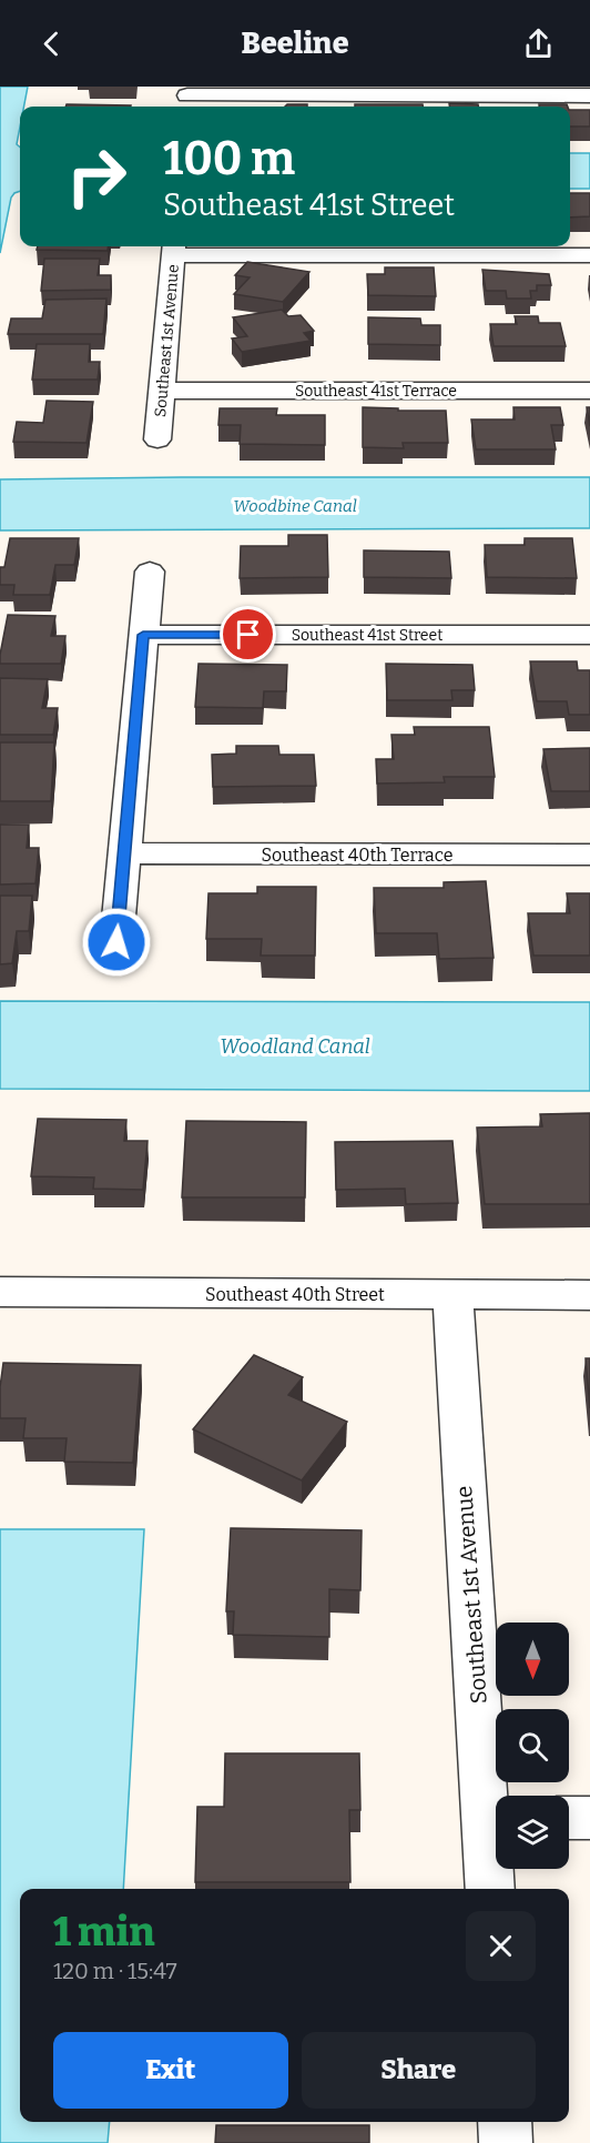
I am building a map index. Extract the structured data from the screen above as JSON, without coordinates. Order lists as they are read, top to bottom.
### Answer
{
  "streets": {
    "street": [
      "Southeast 1st Avenue",
      "Southeast 41st Terrace",
      "Southeast 41st Street",
      "Southeast 40th Terrace",
      "Southeast 40th Street"
    ]
  },
  "crossings": [
    ["Southeast 1st Avenue", "Southeast 41st Terrace"],
    ["Southeast 1st Avenue", "Southeast 40th Street"]
  ],
  "water": ["Woodbine Canal", "Woodland Canal"],
  "north": "bottom",
  "page": {
    "header": "Beeline",
    "turn": ["100 m", "Southeast 41st Street"],
    "heading": ["1 min", "120 m · 15:47"],
    "buttons": ["Exit", "Share"]
  }
}
